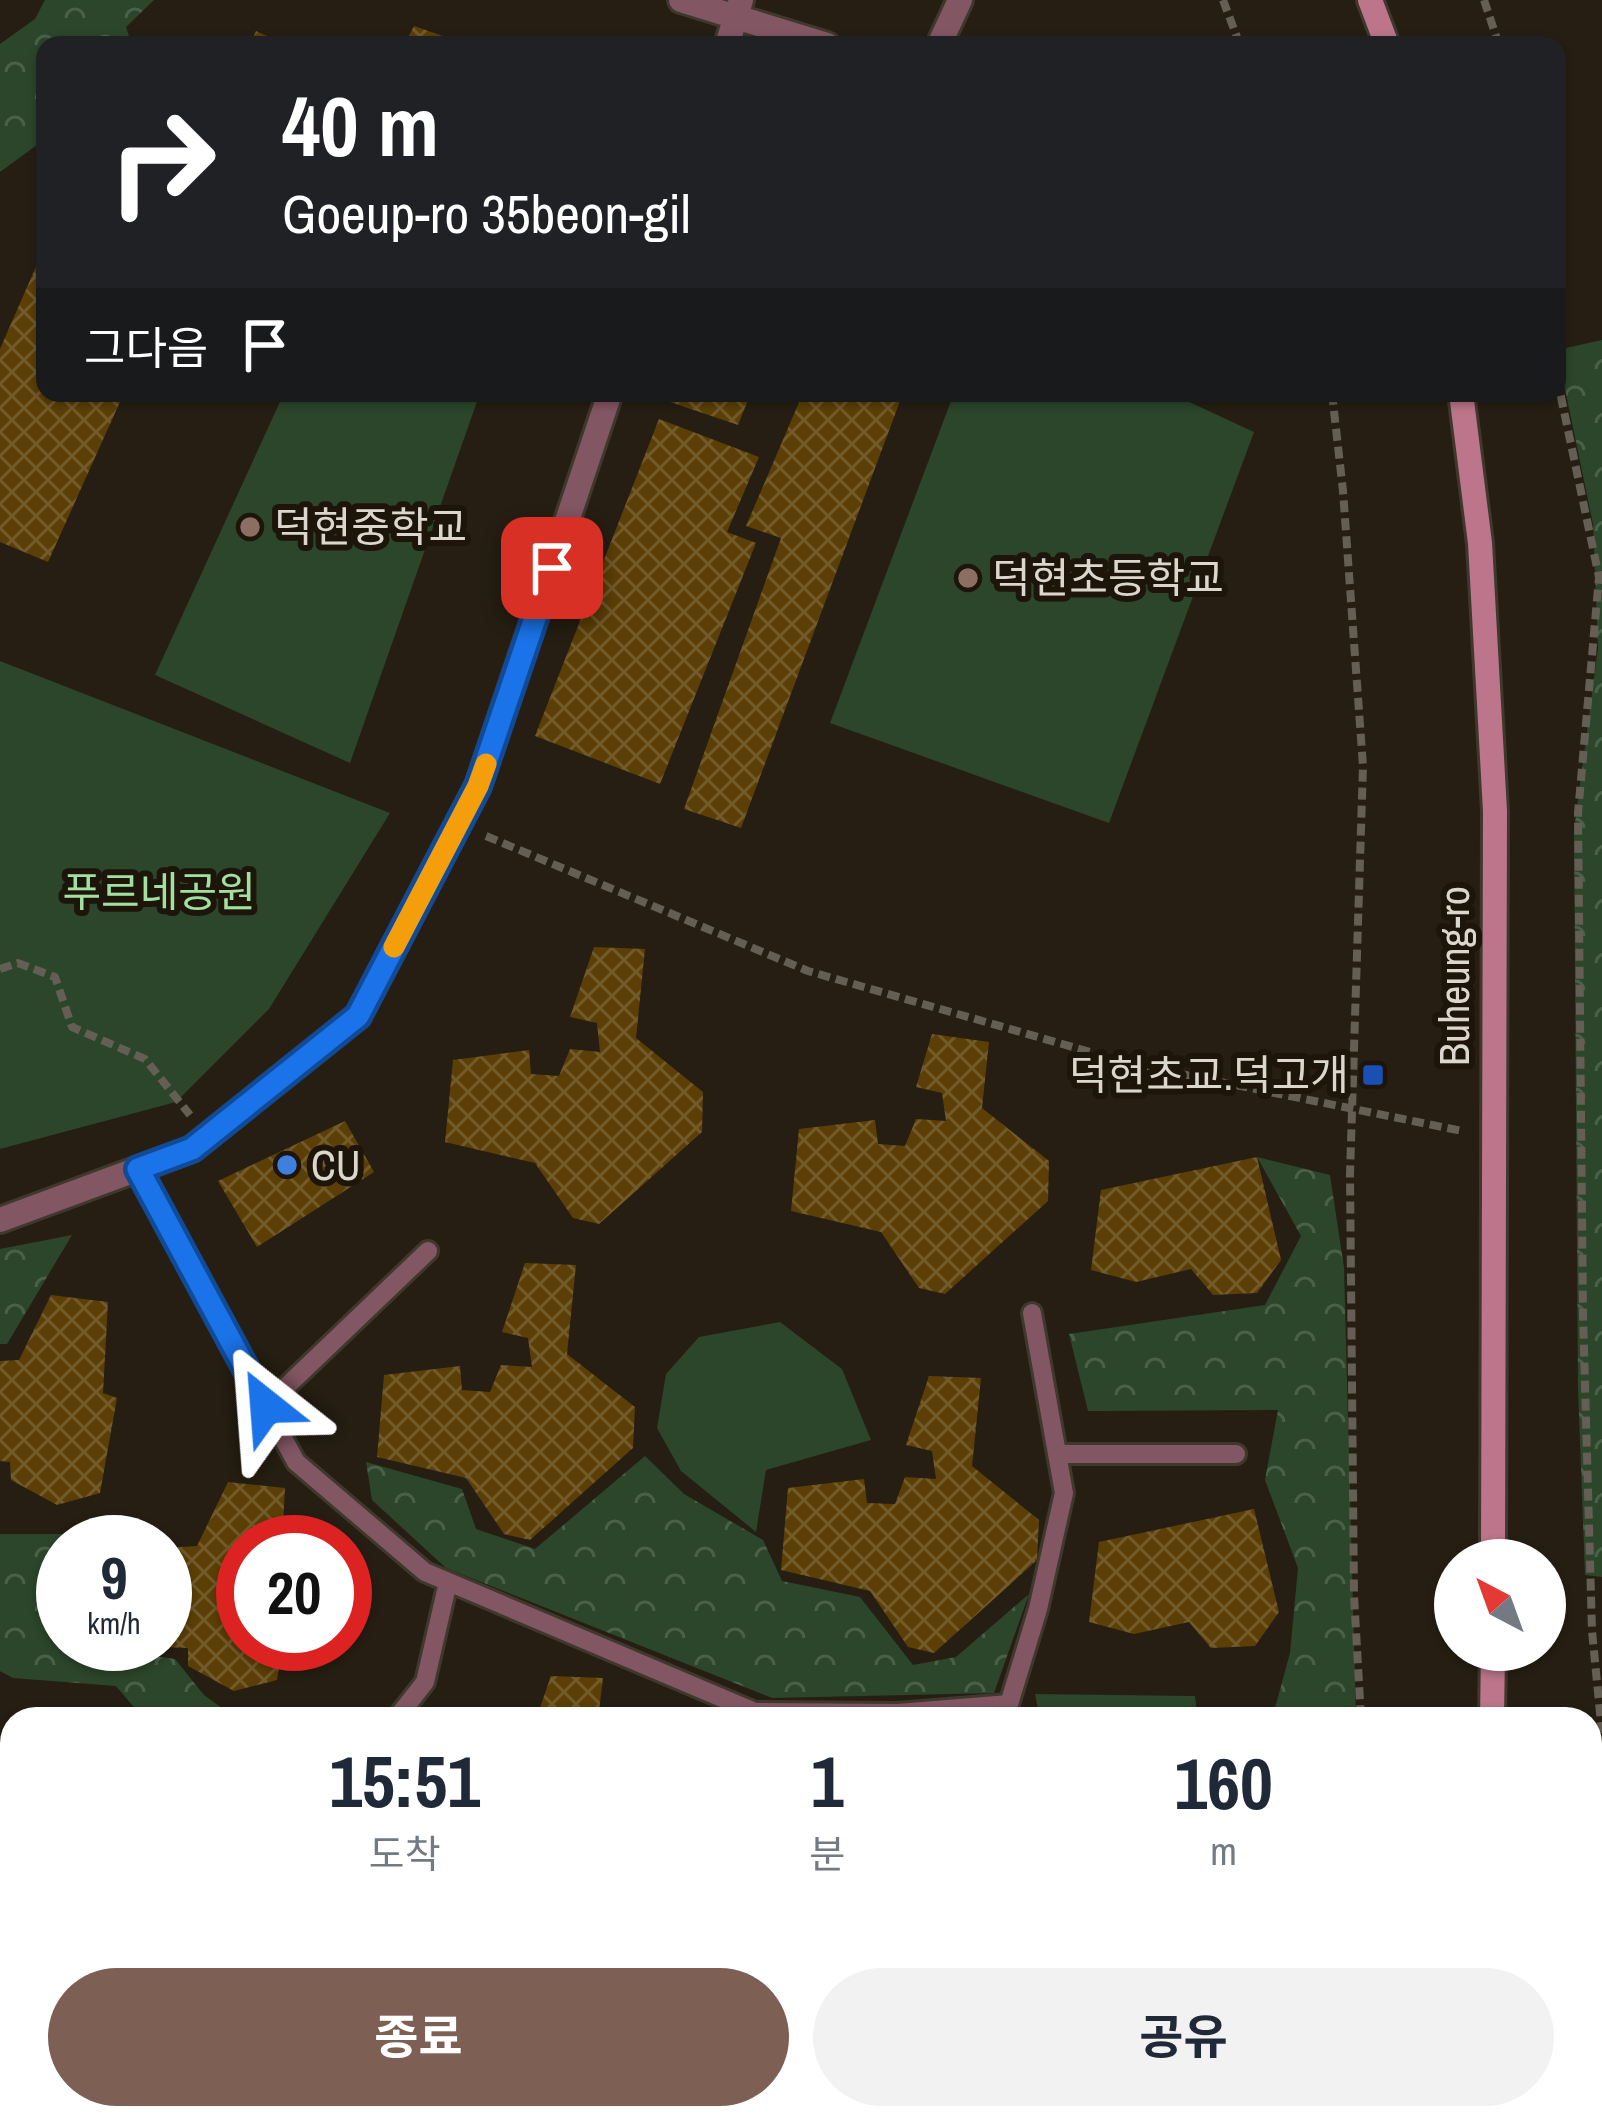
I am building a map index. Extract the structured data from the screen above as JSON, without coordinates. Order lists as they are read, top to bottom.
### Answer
{
  "streets": {
    "main road": ["Buheung-ro"]
  },
  "parks": ["푸르네공원"],
  "places": {
    "other": ["덕현중학교", "덕현초등학교", "CU"],
    "transit": ["덕현초교.덕고개"]
  },
  "north": "top left",
  "page": {
    "turn": ["40 m", "Goeup-ro 35beon-gil"],
    "then": "그다음",
    "speed": "9 km/h",
    "limit": "20",
    "eta": [
      "15:51",
      "도착",
      "1",
      "분",
      "160",
      "m"
    ],
    "buttons": ["종료", "공유"]
  }
}
